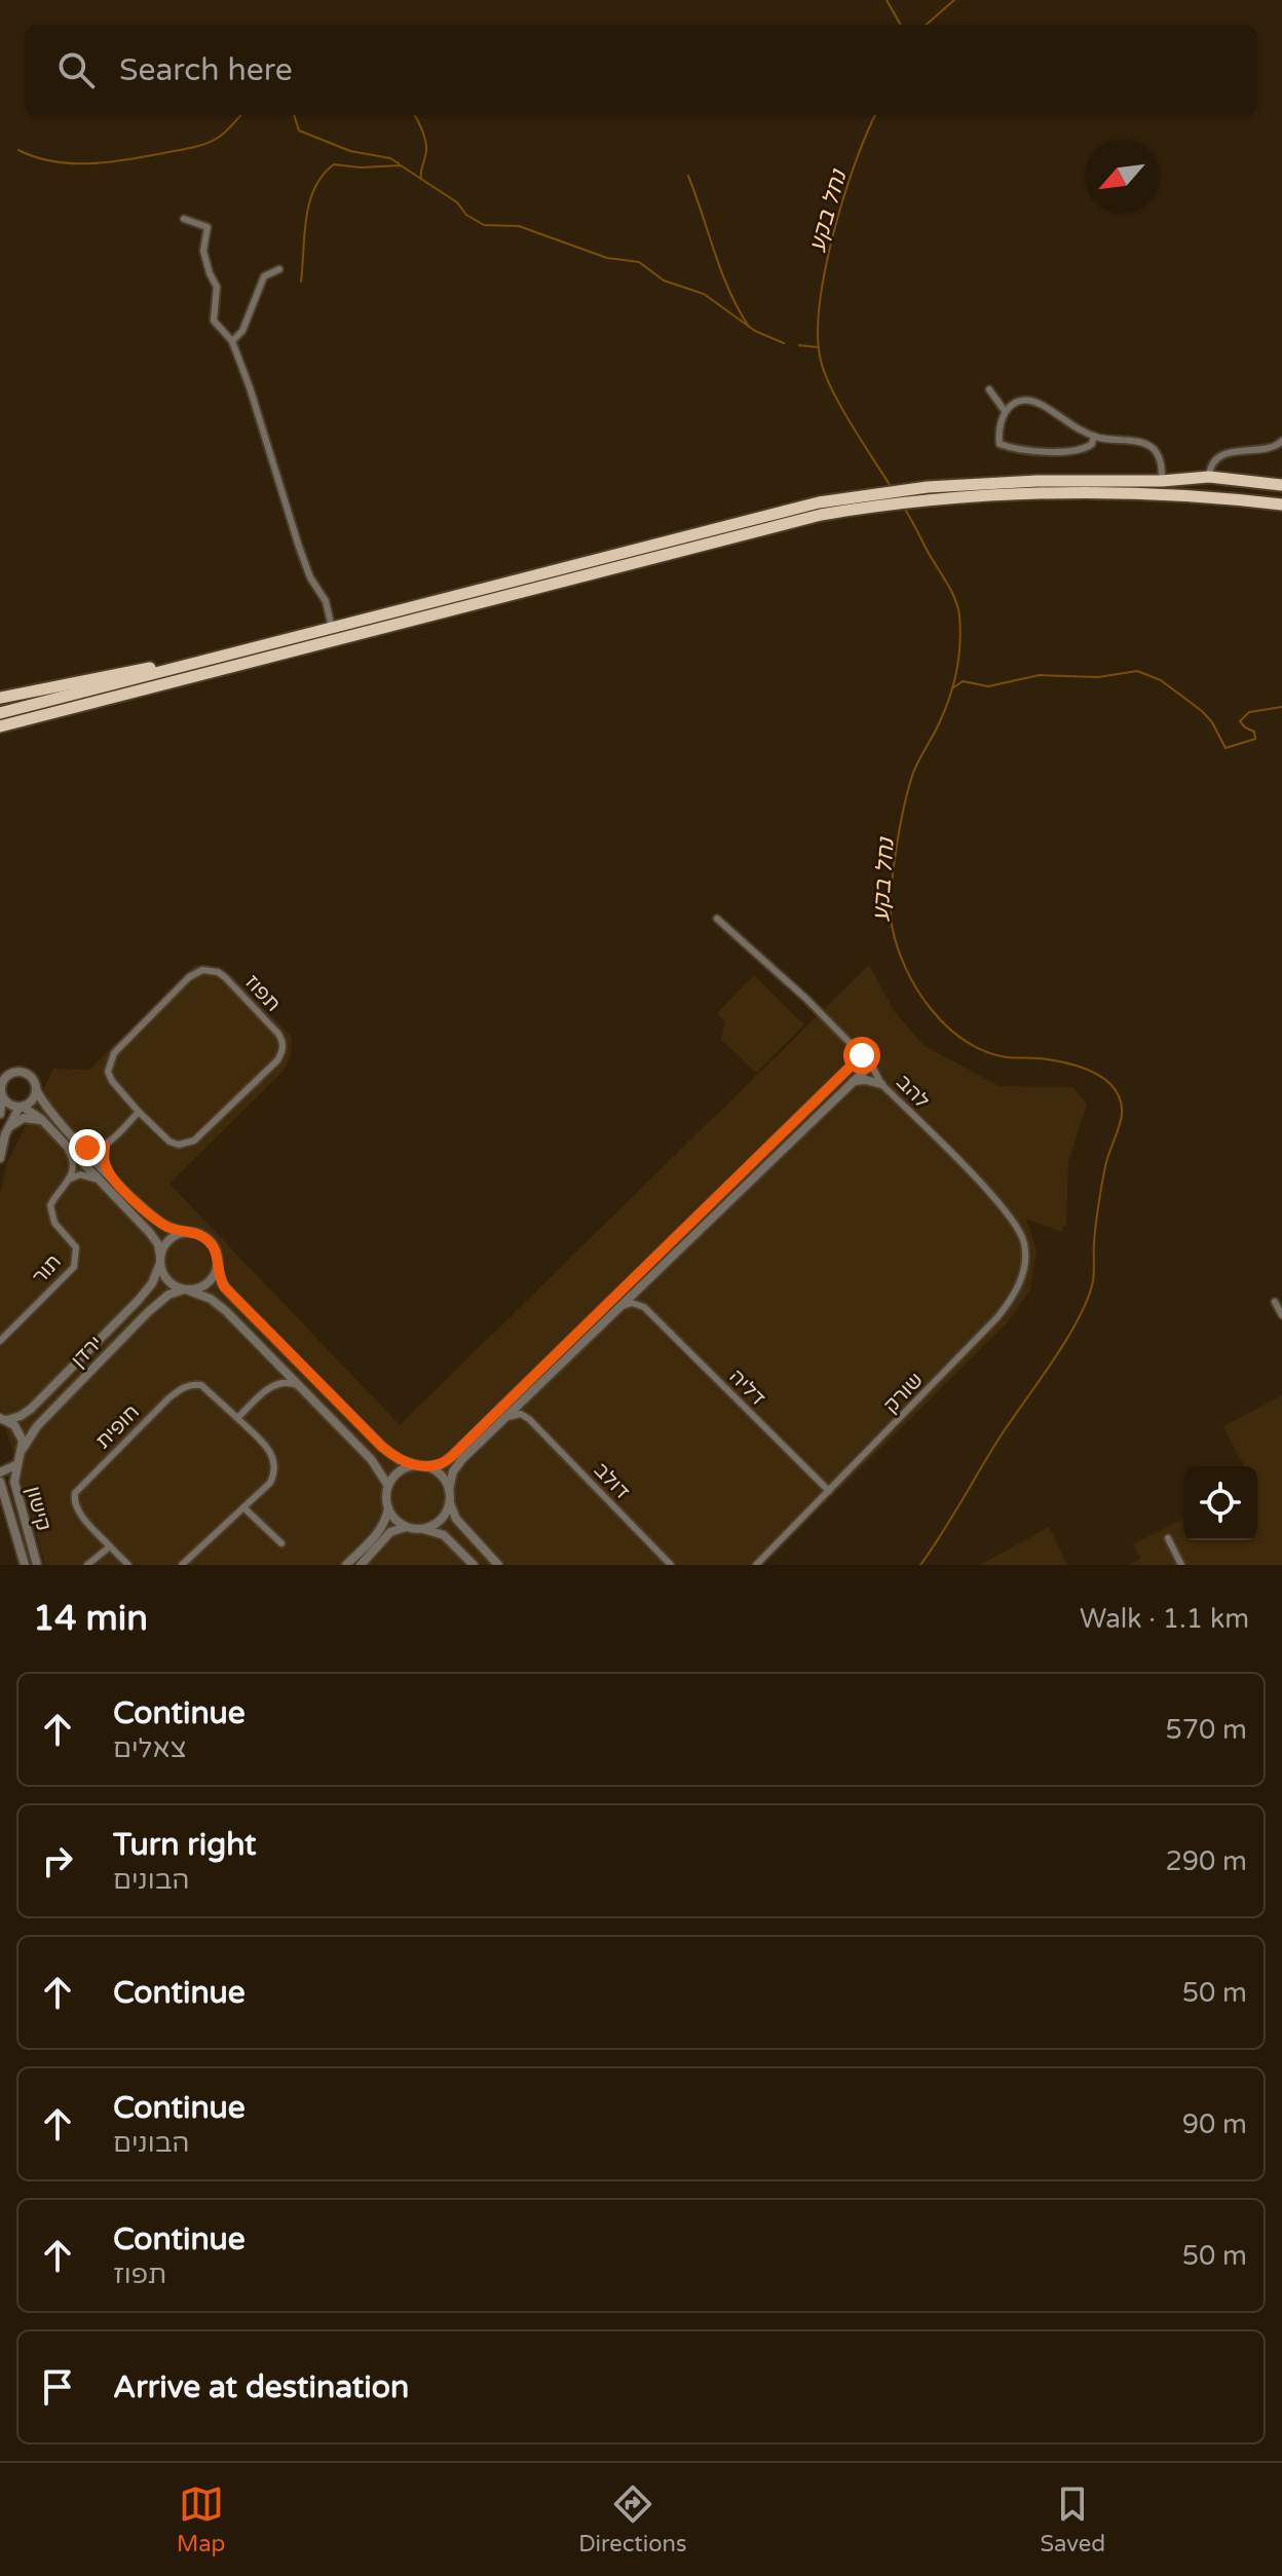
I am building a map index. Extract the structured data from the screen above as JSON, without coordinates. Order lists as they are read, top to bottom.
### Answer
{
  "streets": {
    "street": [
      "תפוז",
      "להב",
      "תור",
      "ירדן",
      "דליה",
      "שורק",
      "חופית",
      "דולב",
      "קישון"
    ]
  },
  "crossings": [
    ["להב", "שורק"],
    ["ירדן", "קישון"],
    ["דליה", "שורק"]
  ],
  "water": ["נחל בקע"],
  "north": "bottom left",
  "page": {
    "search": "Search here",
    "heading": ["14 min", "Walk · 1.1 km"],
    "list": [
      ["Continue", "צאלים", "570 m"],
      ["Turn right", "הבונים", "290 m"],
      ["Continue", "50 m"],
      ["Continue", "הבונים", "90 m"],
      ["Continue", "תפוז", "50 m"],
      "Arrive at destination"
    ],
    "nav": ["Map", "Directions", "Saved"]
  }
}
